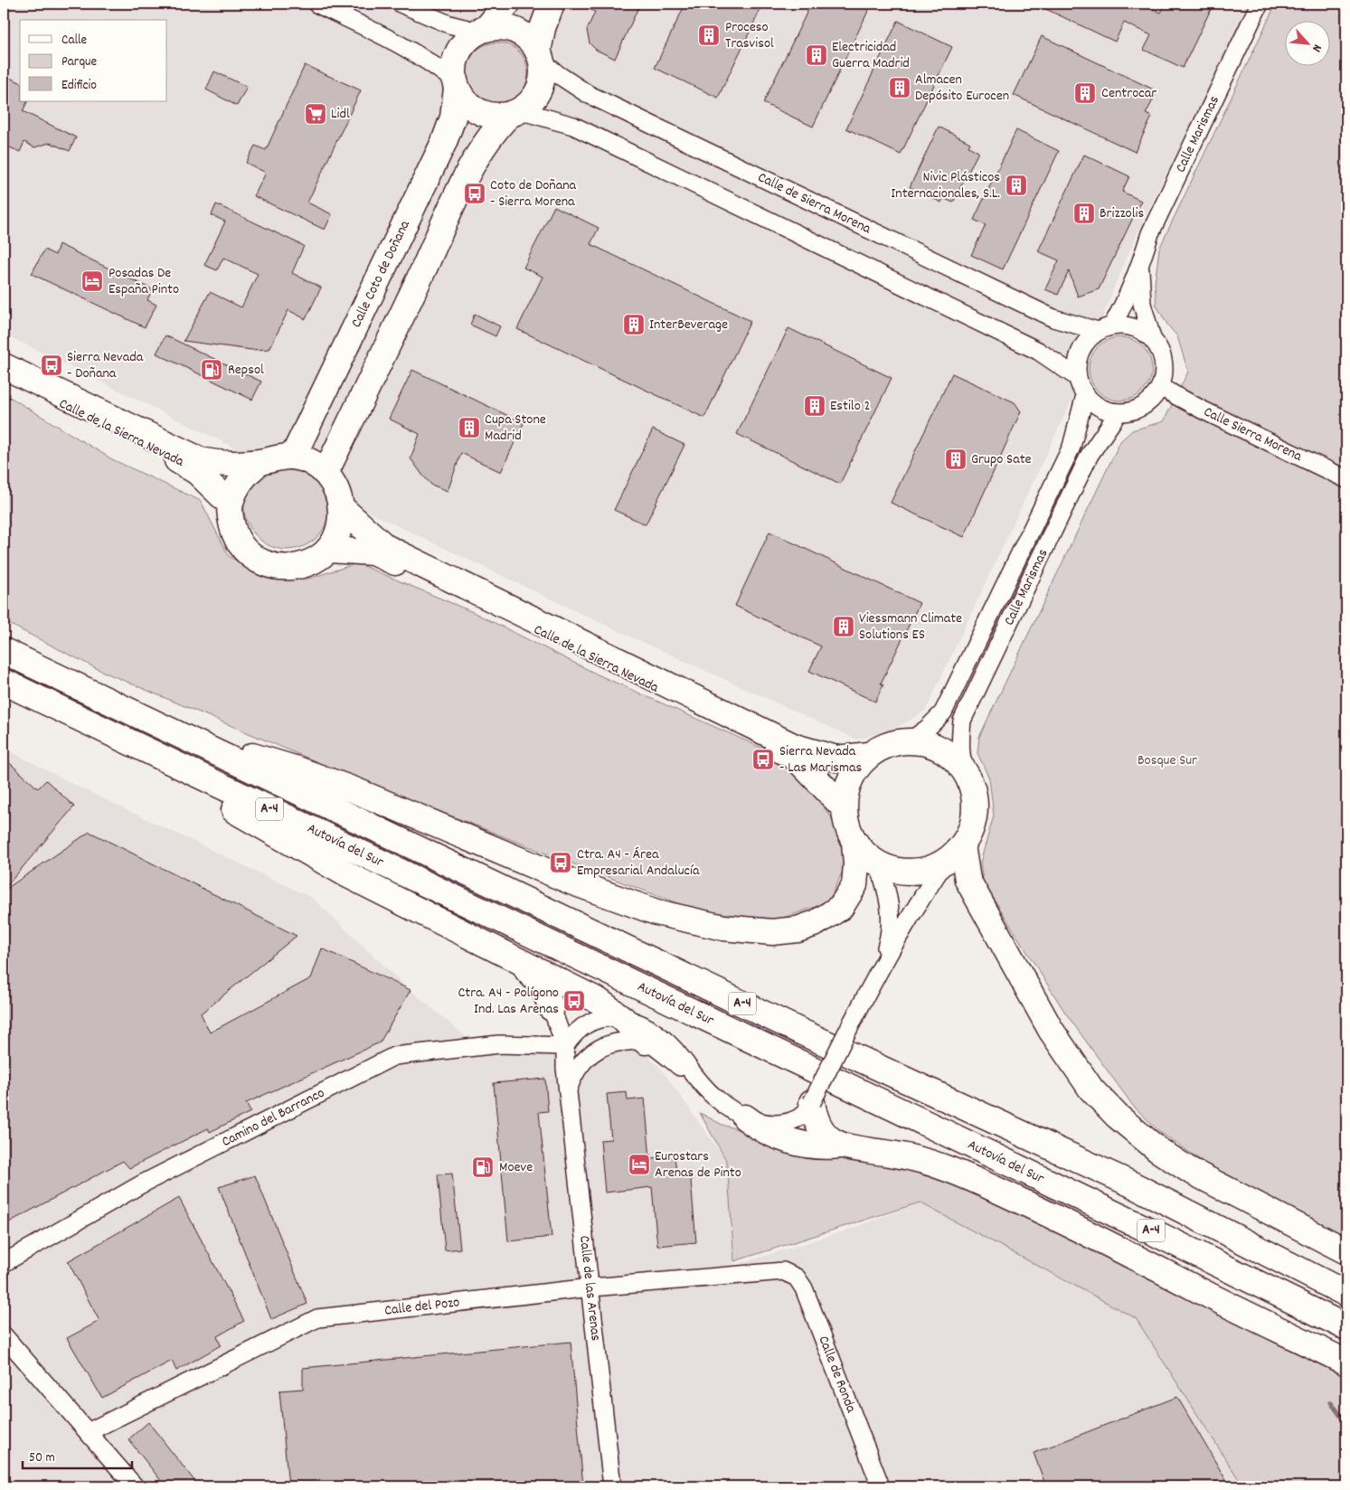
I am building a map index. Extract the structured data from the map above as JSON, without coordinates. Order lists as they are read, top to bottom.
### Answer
{
  "streets": {
    "main road": [
      "Calle Coto de Doñana",
      "Calle de la Sierra Nevada",
      "A-4",
      "Autovía del Sur"
    ],
    "street": [
      "Calle Marismas",
      "Calle de Sierra Morena",
      "Calle Sierra Morena",
      "Camino del Barranco",
      "Calle de las Arenas",
      "Calle del Pozo",
      "Calle de Ronda"
    ]
  },
  "crossings": [
    ["Calle Marismas", "Calle de Sierra Morena"],
    ["Calle Marismas", "Calle de la Sierra Nevada"],
    ["Calle Marismas", "Calle Sierra Morena"],
    ["Calle de Sierra Morena", "Calle Coto de Doñana"],
    ["Calle de Sierra Morena", "Calle Sierra Morena"],
    ["Calle Coto de Doñana", "Calle de la Sierra Nevada"],
    ["Camino del Barranco", "Calle de las Arenas"],
    ["Calle de las Arenas", "Calle del Pozo"],
    ["Calle del Pozo", "Calle de Ronda"]
  ],
  "parks": ["Bosque Sur"],
  "places": {
    "building": [
      "Proceso Trasvisol",
      "Electricidad Guerra Madrid",
      "Almacen Depósito Eurocen",
      "Centrocar",
      "Nivic Plásticos Internacionales, S.L.",
      "Brizzolis",
      "InterBeverage",
      "Estilo 2",
      "Cupa Stone Madrid",
      "Grupo Sate",
      "Viessmann Climate Solutions ES"
    ],
    "supermarket": ["Lidl"],
    "bus stop": [
      "Coto de Doñana - Sierra Morena",
      "Sierra Nevada - Doñana",
      "Sierra Nevada - Las Marismas",
      "Ctra. A4 - Área Empresarial Andalucía",
      "Ctra. A4 - Polígono Ind. Las Arenas"
    ],
    "hotel": ["Posadas De España Pinto", "Eurostars Arenas de Pinto"],
    "fuel station": ["Repsol", "Moeve"]
  },
  "legend": ["Calle", "Parque", "Edificio"],
  "scale_bar": "50 m",
  "north": "bottom right"
}
